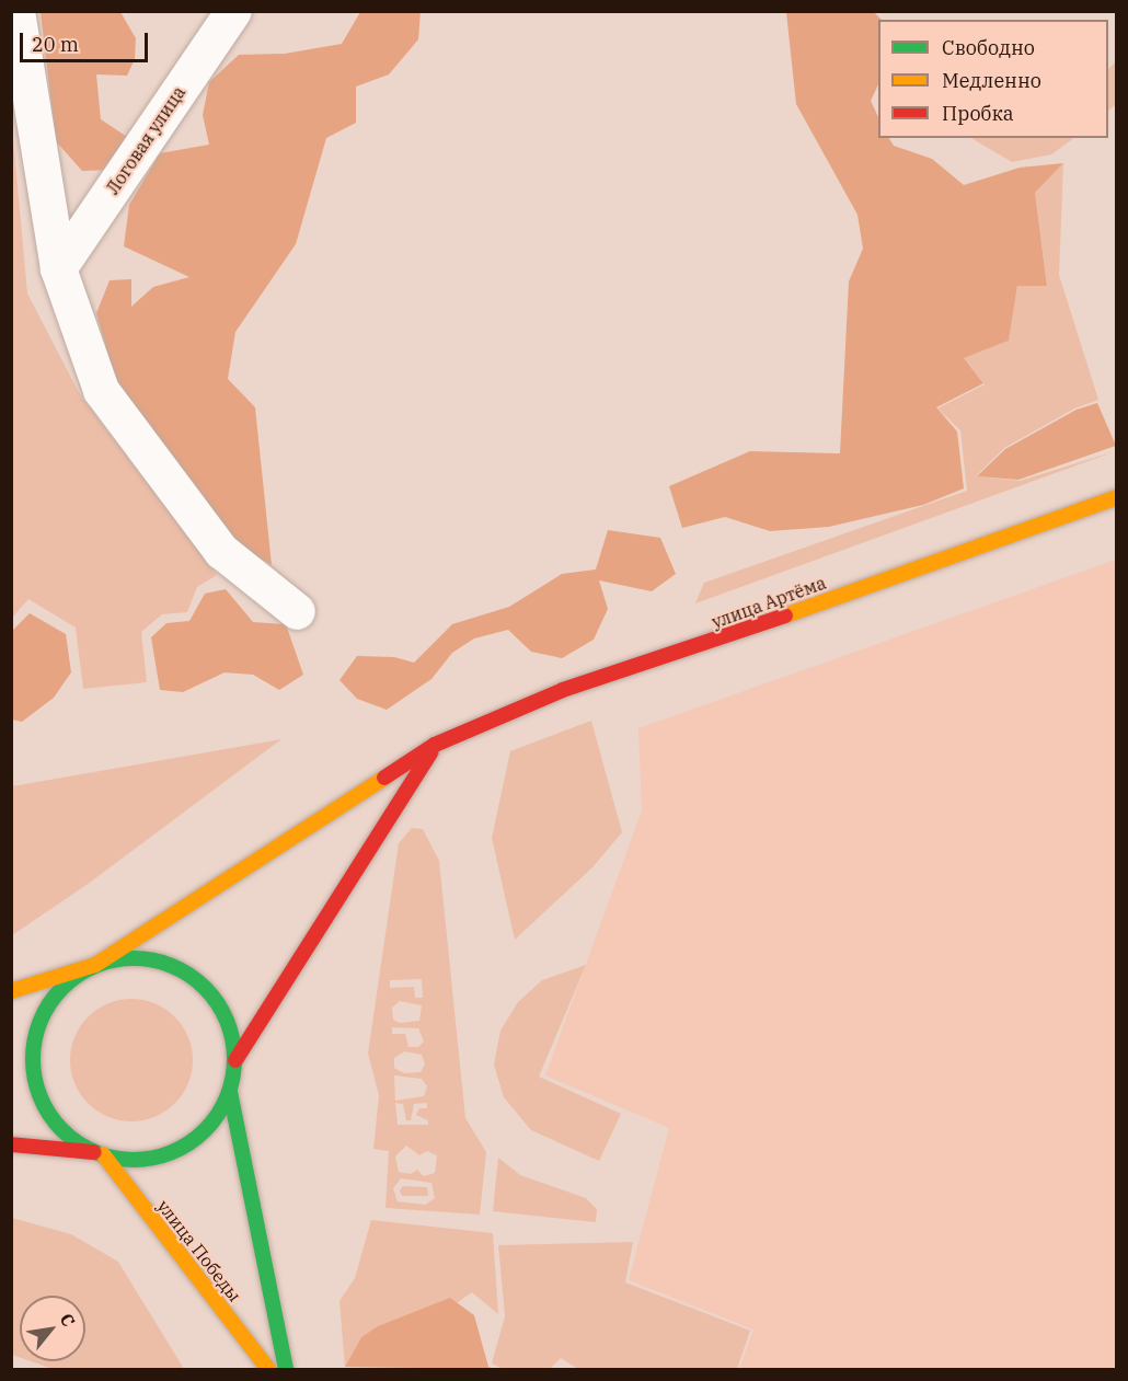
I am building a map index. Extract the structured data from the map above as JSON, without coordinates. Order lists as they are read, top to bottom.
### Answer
{
  "streets": {
    "street": ["Логовая улица", "улица Артёма", "улица Победы"]
  },
  "crossings": [
    ["улица Артёма", "улица Победы"]
  ],
  "legend": ["Свободно", "Медленно", "Пробка"],
  "scale_bar": "20 m",
  "north": "top right"
}
